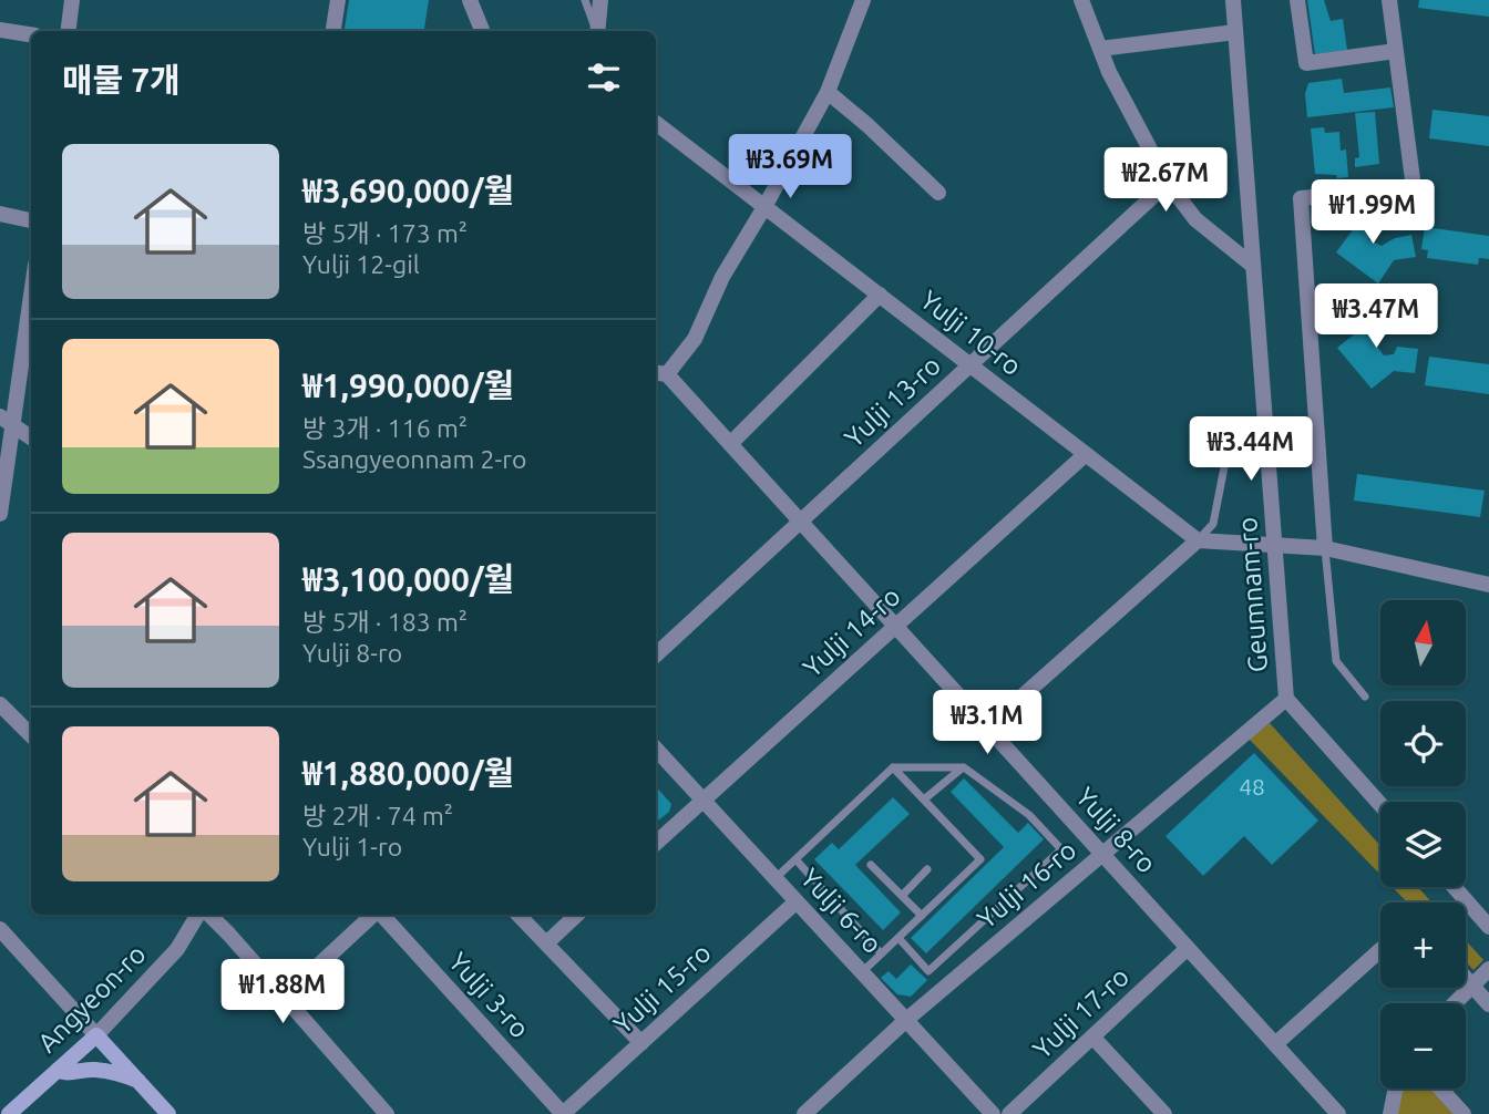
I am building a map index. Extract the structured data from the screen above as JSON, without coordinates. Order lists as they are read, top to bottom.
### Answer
{
  "streets": {
    "main road": ["Angyeon-ro"],
    "street": [
      "Yulji 10-ro",
      "Yulji 13-ro",
      "Geumnam-ro",
      "Yulji 14-ro",
      "Yulji 8-ro",
      "Yulji 16-ro",
      "Yulji 6-ro",
      "Yulji 15-ro",
      "Yulji 3-ro",
      "Yulji 17-ro"
    ]
  },
  "crossings": [
    ["Yulji 10-ro", "Yulji 13-ro"],
    ["Yulji 10-ro", "Yulji 14-ro"],
    ["Yulji 13-ro", "Yulji 8-ro"],
    ["Geumnam-ro", "Yulji 16-ro"],
    ["Yulji 14-ro", "Yulji 8-ro"],
    ["Yulji 14-ro", "Yulji 6-ro"],
    ["Yulji 8-ro", "Yulji 16-ro"],
    ["Yulji 8-ro", "Yulji 17-ro"],
    ["Yulji 16-ro", "Yulji 6-ro"],
    ["Yulji 6-ro", "Yulji 15-ro"],
    ["Yulji 15-ro", "Yulji 3-ro"]
  ],
  "house_numbers": ["48"],
  "north": "top",
  "page": {
    "heading": "매물 7개",
    "list": [
      {
        "name": "₩3,690,000/월",
        "note": "방 5개 · 173 m² · Yulji 12-gil"
      },
      {
        "name": "₩1,990,000/월",
        "note": "방 3개 · 116 m² · Ssangyeonnam 2-ro"
      },
      {
        "name": "₩3,100,000/월",
        "note": "방 5개 · 183 m² · Yulji 8-ro"
      },
      {
        "name": "₩1,880,000/월",
        "note": "방 2개 · 74 m² · Yulji 1-ro"
      }
    ],
    "price": [
      "₩3.69M",
      "₩2.67M",
      "₩1.99M",
      "₩3.47M",
      "₩3.44M",
      "₩3.1M",
      "₩1.88M"
    ],
    "map_buttons": ["+", "−"]
  }
}
